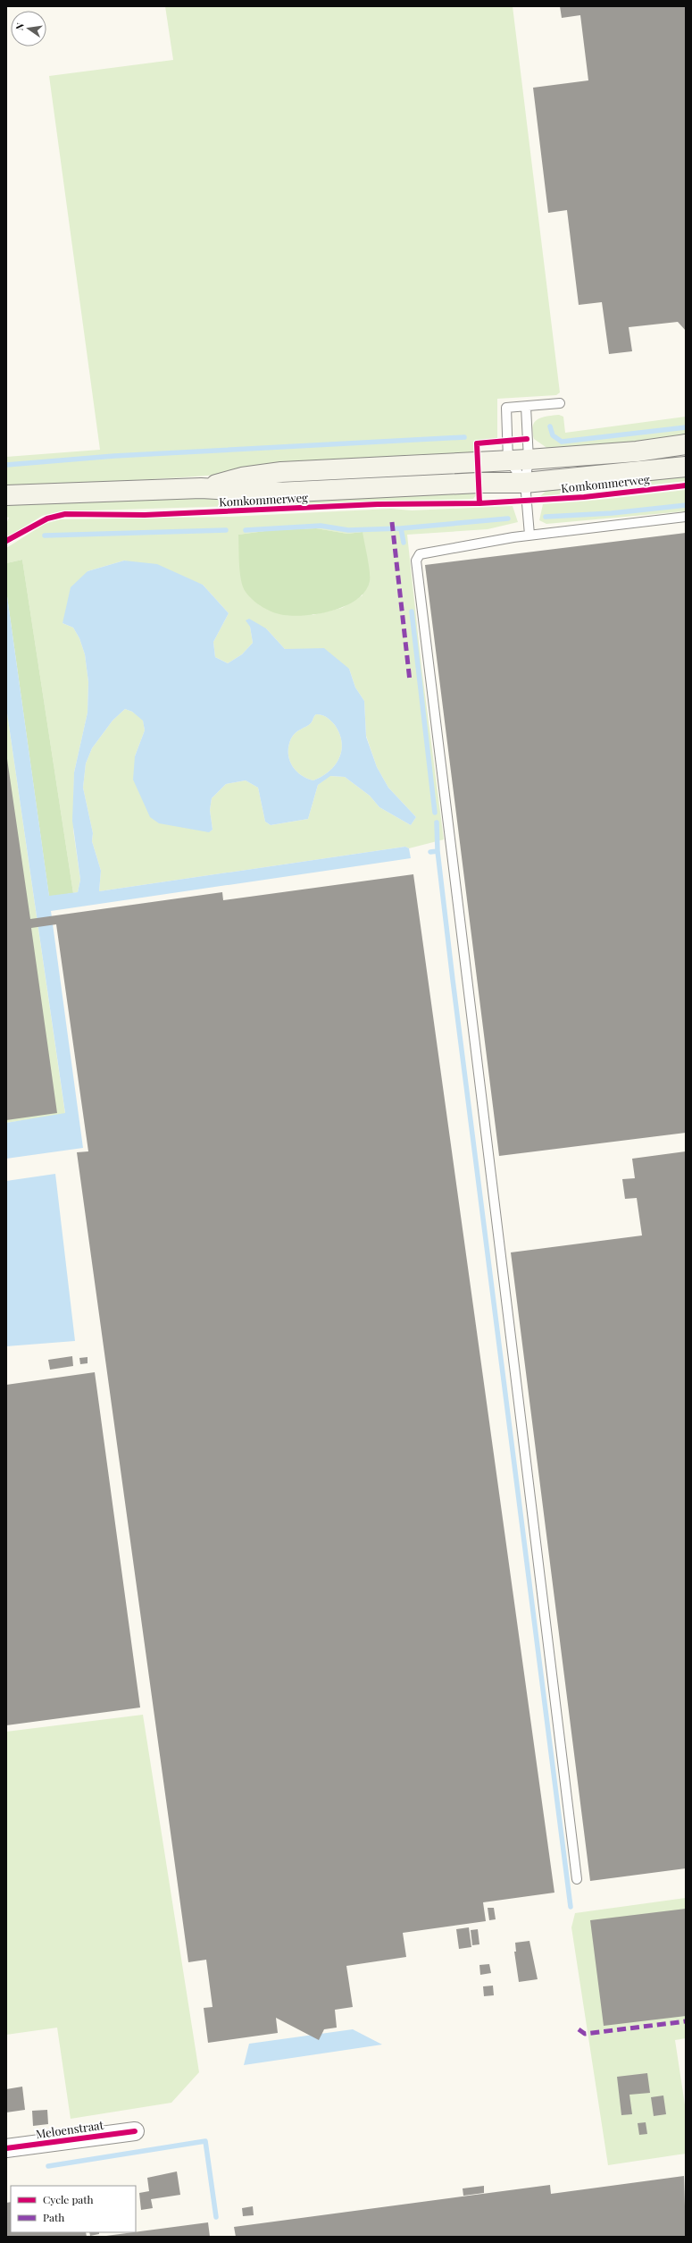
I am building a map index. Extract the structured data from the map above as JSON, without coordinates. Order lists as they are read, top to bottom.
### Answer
{
  "streets": {
    "main road": ["Komkommerweg"],
    "street": ["Meloenstraat"]
  },
  "legend": ["Cycle path", "Path"],
  "north": "left"
}
